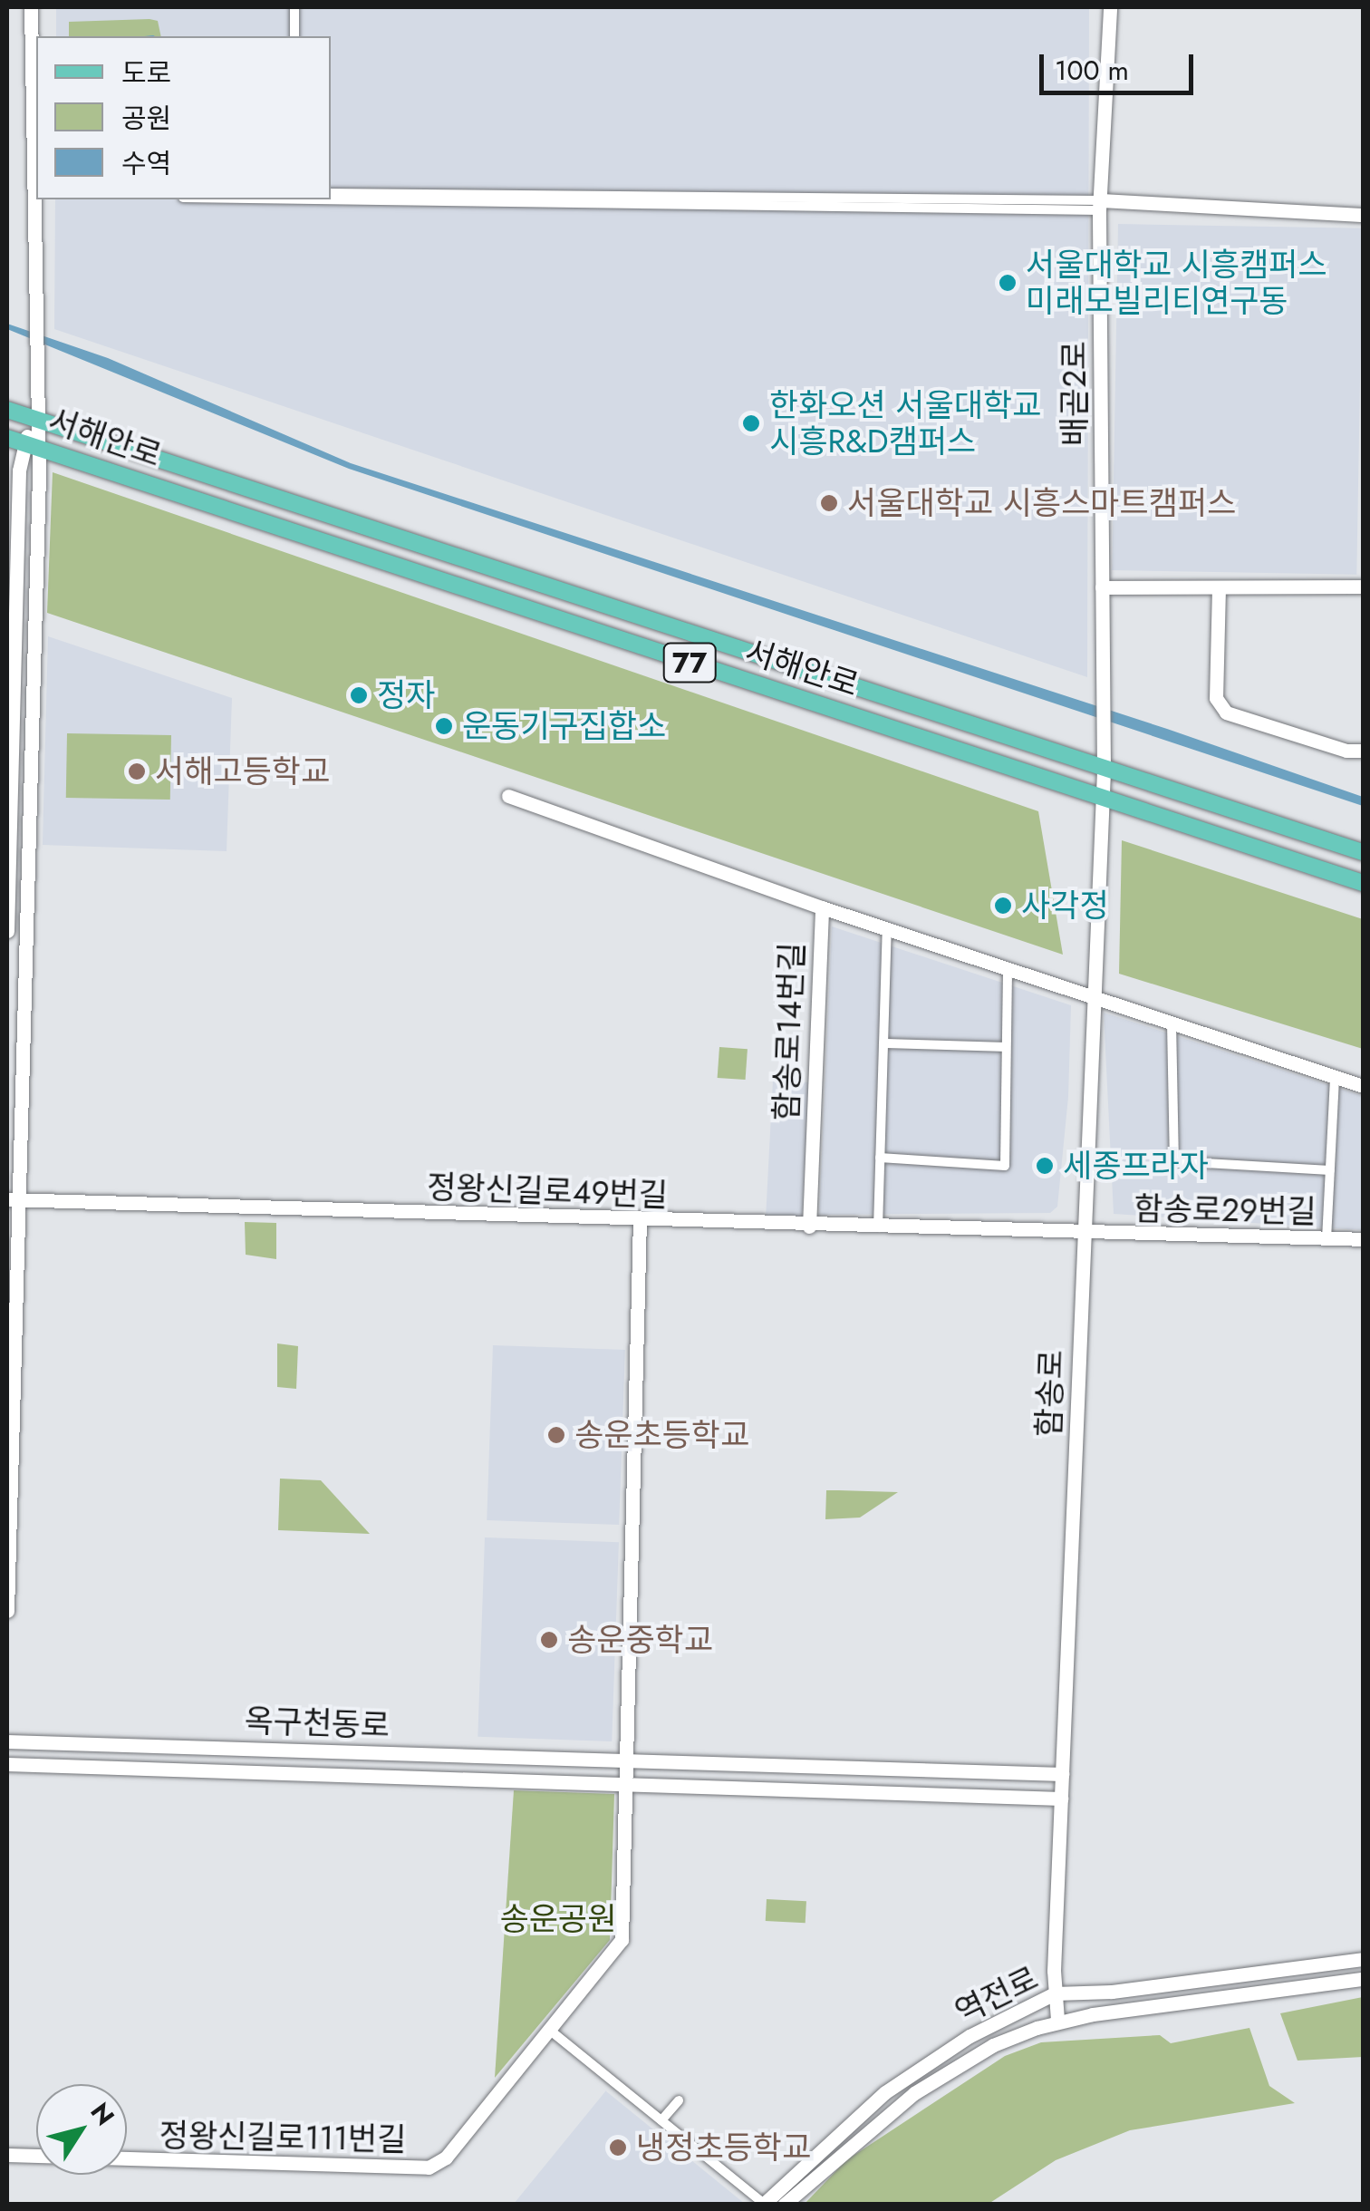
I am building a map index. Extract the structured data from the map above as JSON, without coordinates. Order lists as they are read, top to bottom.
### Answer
{
  "streets": {
    "main road": ["서해안로", "77"],
    "street": [
      "배곧2로",
      "함송로14번길",
      "정왕신길로49번길",
      "함송로29번길",
      "함송로",
      "옥구천동로",
      "역전로",
      "정왕신길로111번길"
    ]
  },
  "crossings": [
    ["배곧2로", "서해안로"],
    ["배곧2로", "함송로"],
    ["서해안로", "함송로"],
    ["함송로14번길", "정왕신길로49번길"],
    ["함송로14번길", "함송로"],
    ["정왕신길로49번길", "함송로29번길"],
    ["정왕신길로49번길", "함송로"],
    ["함송로29번길", "함송로"],
    ["함송로", "옥구천동로"],
    ["함송로", "역전로"],
    ["옥구천동로", "정왕신길로111번길"],
    ["역전로", "정왕신길로111번길"]
  ],
  "parks": ["송운공원"],
  "places": [
    "서울대학교 시흥캠퍼스 미래모빌리티연구동",
    "한화오션 서울대학교 시흥R&D캠퍼스",
    "서울대학교 시흥스마트캠퍼스",
    "정자",
    "운동기구집합소",
    "서해고등학교",
    "사각정",
    "세종프라자",
    "송운초등학교",
    "송운중학교",
    "냉정초등학교"
  ],
  "legend": ["도로", "공원", "수역"],
  "scale_bar": "100 m",
  "north": "top right"
}
